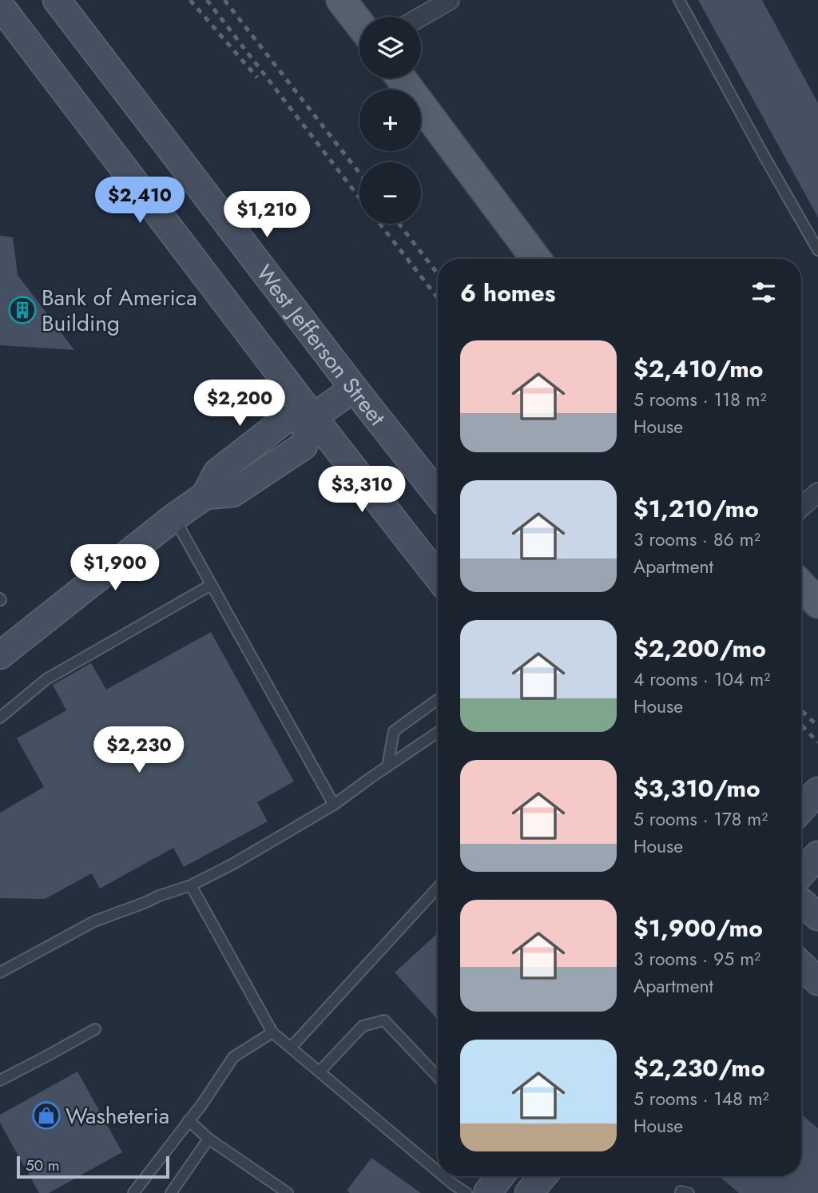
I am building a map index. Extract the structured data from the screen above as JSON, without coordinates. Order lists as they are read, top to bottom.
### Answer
{
  "streets": {
    "main road": ["West Jefferson Street"]
  },
  "places": {
    "building": ["Bank of America Building"],
    "shop": ["Washeteria"]
  },
  "scale_bar": "50 m",
  "page": {
    "map_buttons": ["+", "−"],
    "price": [
      "$2,410",
      "$1,210",
      "$2,200",
      "$3,310",
      "$1,900",
      "$2,230"
    ],
    "heading": "6 homes",
    "list": [
      {
        "name": "$2,410/mo",
        "note": "5 rooms · 118 m² · House"
      },
      {
        "name": "$1,210/mo",
        "note": "3 rooms · 86 m² · Apartment"
      },
      {
        "name": "$2,200/mo",
        "note": "4 rooms · 104 m² · House"
      },
      {
        "name": "$3,310/mo",
        "note": "5 rooms · 178 m² · House"
      },
      {
        "name": "$1,900/mo",
        "note": "3 rooms · 95 m² · Apartment"
      },
      {
        "name": "$2,230/mo",
        "note": "5 rooms · 148 m² · House"
      }
    ],
    "scale": "50 m"
  }
}
